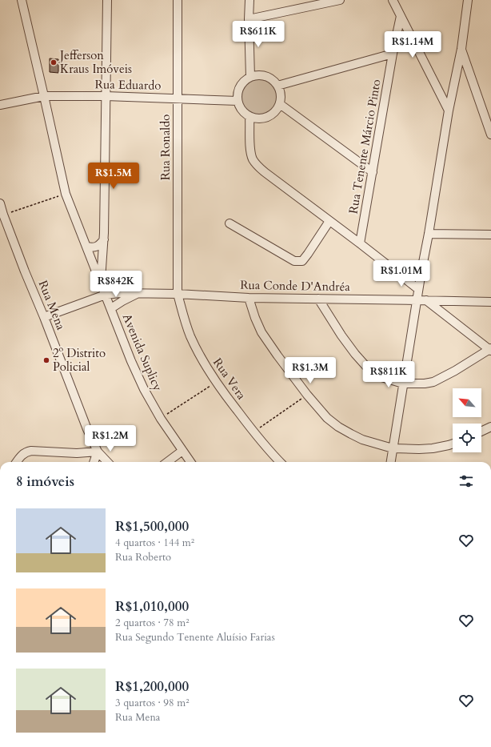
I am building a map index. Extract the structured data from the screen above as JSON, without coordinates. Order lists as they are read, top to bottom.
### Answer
{
  "streets": {
    "street": [
      "Rua Eduardo",
      "Rua Tenente Márcio Pinto",
      "Rua Ronaldo",
      "Rua Conde D'Andréa",
      "Rua Mena",
      "Avenida Suplicy",
      "Rua Vera"
    ]
  },
  "crossings": [
    ["Rua Eduardo", "Rua Ronaldo"],
    ["Rua Eduardo", "Avenida Suplicy"],
    ["Rua Ronaldo", "Rua Conde D'Andréa"],
    ["Rua Ronaldo", "Rua Vera"],
    ["Rua Conde D'Andréa", "Rua Mena"],
    ["Rua Conde D'Andréa", "Avenida Suplicy"],
    ["Rua Conde D'Andréa", "Rua Vera"]
  ],
  "places": ["Jefferson Kraus Imóveis", "2º Distrito Policial"],
  "north": "top left",
  "page": {
    "price": [
      "R$611K",
      "R$1.14M",
      "R$1.5M",
      "R$1.01M",
      "R$842K",
      "R$1.3M",
      "R$811K",
      "R$1.2M"
    ],
    "heading": "8 imóveis",
    "list": [
      {
        "name": "R$1,500,000",
        "note": "4 quartos · 144 m² · Rua Roberto"
      },
      {
        "name": "R$1,010,000",
        "note": "2 quartos · 78 m² · Rua Segundo Tenente Aluísio Farias"
      },
      {
        "name": "R$1,200,000",
        "note": "3 quartos · 98 m² · Rua Mena"
      }
    ]
  }
}
